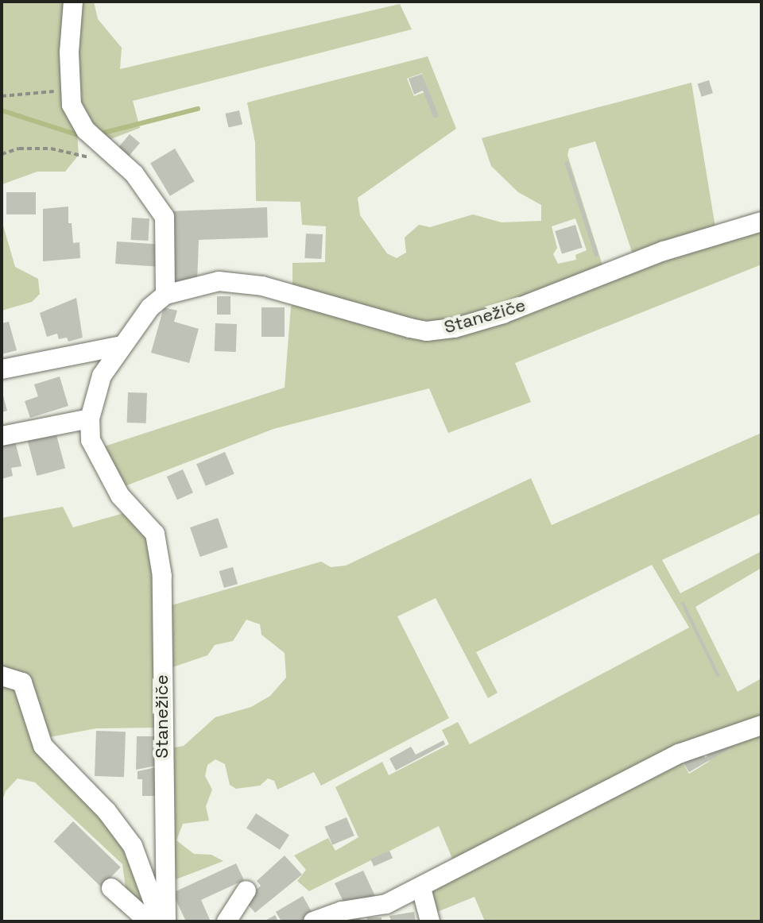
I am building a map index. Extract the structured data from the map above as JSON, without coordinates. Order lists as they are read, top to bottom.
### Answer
{
  "streets": {
    "street": ["Stanežiče"]
  }
}
